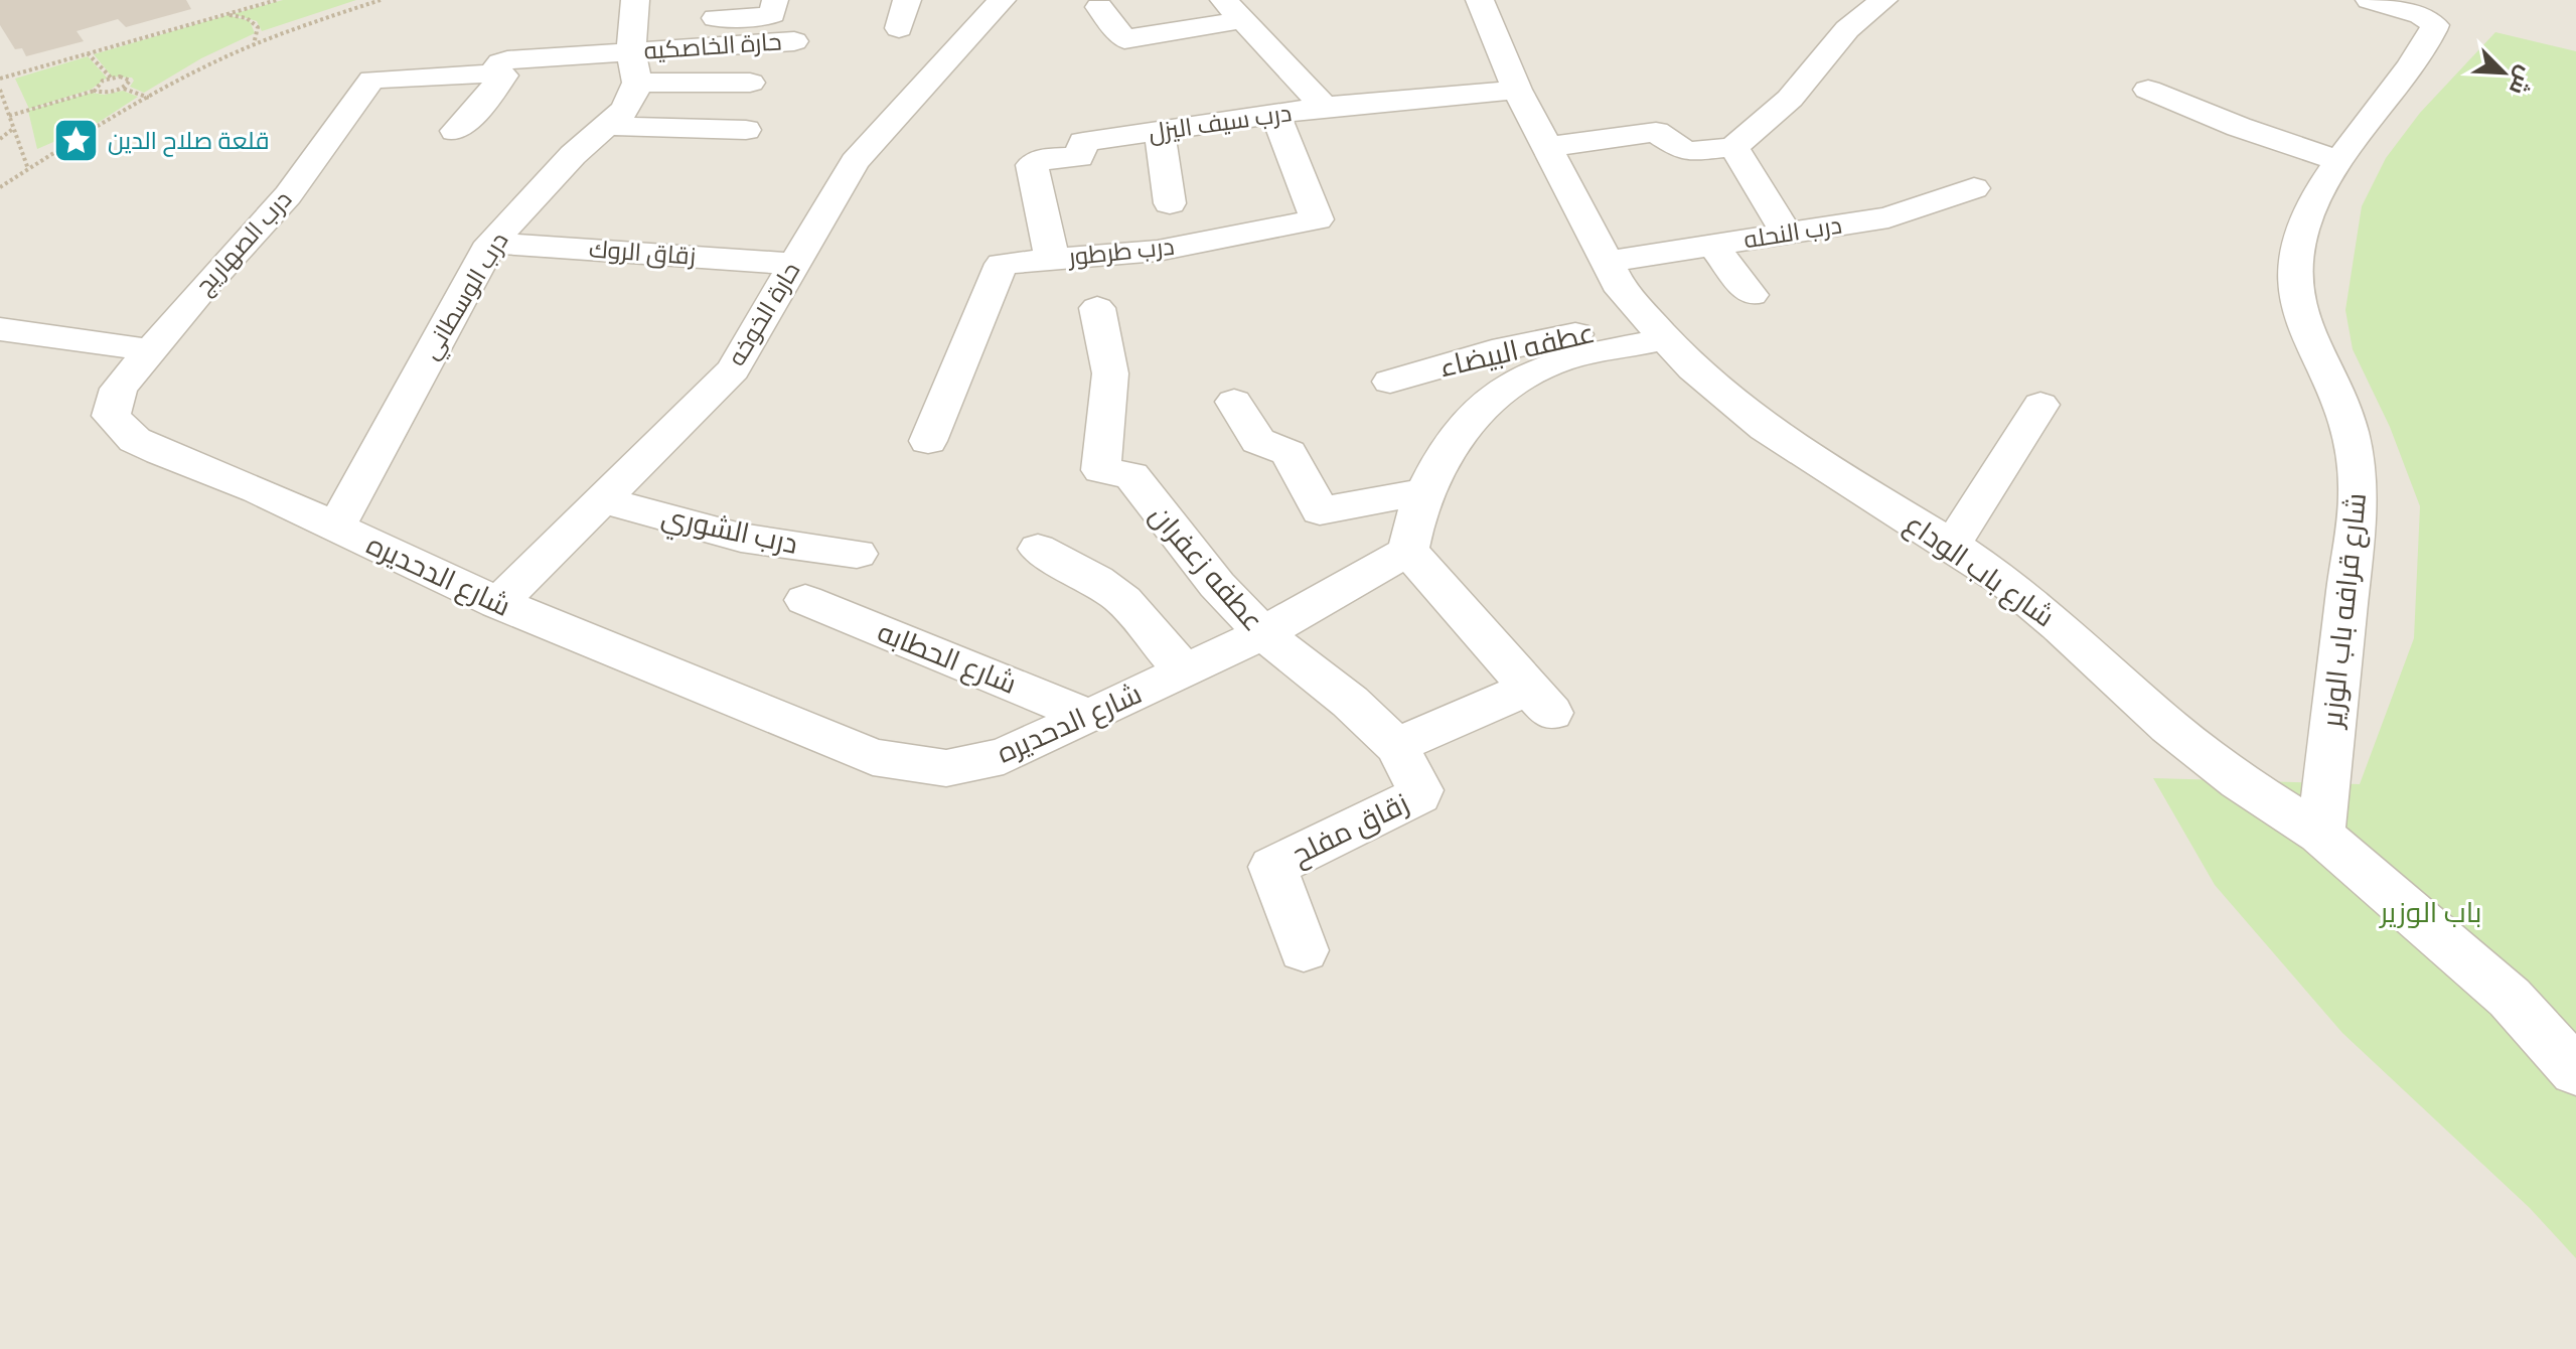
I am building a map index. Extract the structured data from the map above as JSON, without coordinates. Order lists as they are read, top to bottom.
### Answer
{
  "streets": {
    "street": [
      "حارة الخاصكيه",
      "درب سيف اليزل",
      "درب النحله",
      "درب الصهاريج",
      "درب طرطور",
      "زقاق الروك",
      "درب الوسطاني",
      "حارة الخوخه",
      "عطفه البيضاء",
      "درب الشوري",
      "عطفه زعفران",
      "شارع باب الوداع",
      "شارع الدحديره",
      "شارع قرافه باب الوزير",
      "شارع الحطابه",
      "زقاق مفلح"
    ]
  },
  "crossings": [
    ["حارة الخاصكيه", "درب الصهاريج"],
    ["حارة الخاصكيه", "درب الوسطاني"],
    ["درب سيف اليزل", "درب طرطور"],
    ["درب سيف اليزل", "شارع باب الوداع"],
    ["درب النحله", "شارع باب الوداع"],
    ["درب الصهاريج", "درب الوسطاني"],
    ["درب الصهاريج", "شارع الدحديره"],
    ["زقاق الروك", "درب الوسطاني"],
    ["زقاق الروك", "حارة الخوخه"],
    ["درب الوسطاني", "شارع الدحديره"],
    ["حارة الخوخه", "درب الشوري"],
    ["حارة الخوخه", "شارع الدحديره"],
    ["عطفه البيضاء", "شارع باب الوداع"],
    ["عطفه زعفران", "شارع الدحديره"],
    ["عطفه زعفران", "زقاق مفلح"],
    ["شارع باب الوداع", "شارع قرافه باب الوزير"],
    ["شارع الدحديره", "شارع الحطابه"]
  ],
  "parks": ["باب الوزير"],
  "places": {
    "place": ["قلعة صلاح الدين"]
  },
  "north": "bottom right"
}
